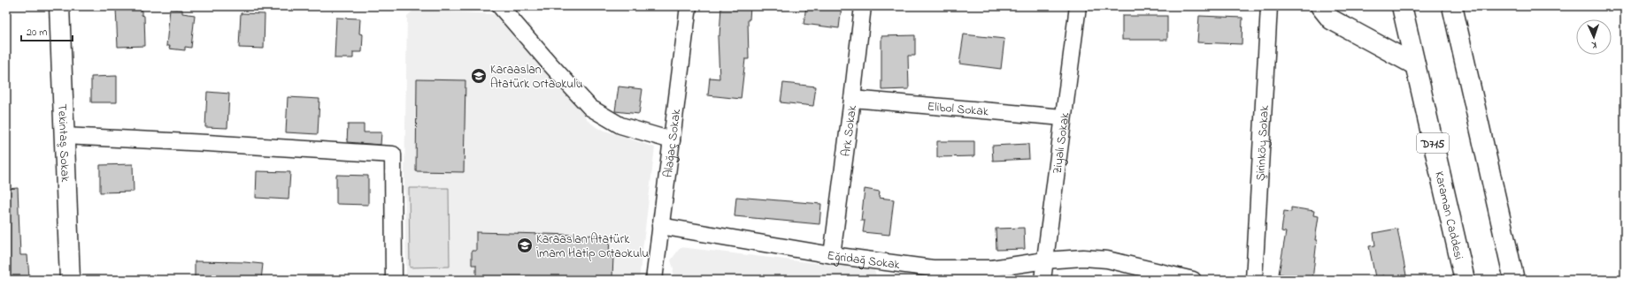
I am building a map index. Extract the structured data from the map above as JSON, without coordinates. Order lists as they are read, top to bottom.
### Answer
{
  "streets": {
    "main road": ["Tekintaş Sokak", "D715", "Karaman Caddesi"],
    "street": [
      "Elibol Sokak",
      "Ark Sokak",
      "Alağaç Sokak",
      "Ziyalı Sokak",
      "Şirinköy Sokak",
      "Eğridağ Sokak"
    ]
  },
  "crossings": [
    ["Elibol Sokak", "Ark Sokak"],
    ["Elibol Sokak", "Ziyalı Sokak"],
    ["Ark Sokak", "Eğridağ Sokak"],
    ["Alağaç Sokak", "Eğridağ Sokak"],
    ["Ziyalı Sokak", "Eğridağ Sokak"]
  ],
  "places": {
    "school or university": ["Karaaslan Atatürk Ortaokulu", "Karaaslan Atatürk İmam Hatip Ortaokulu"]
  },
  "scale_bar": "20 m",
  "north": "bottom"
}
